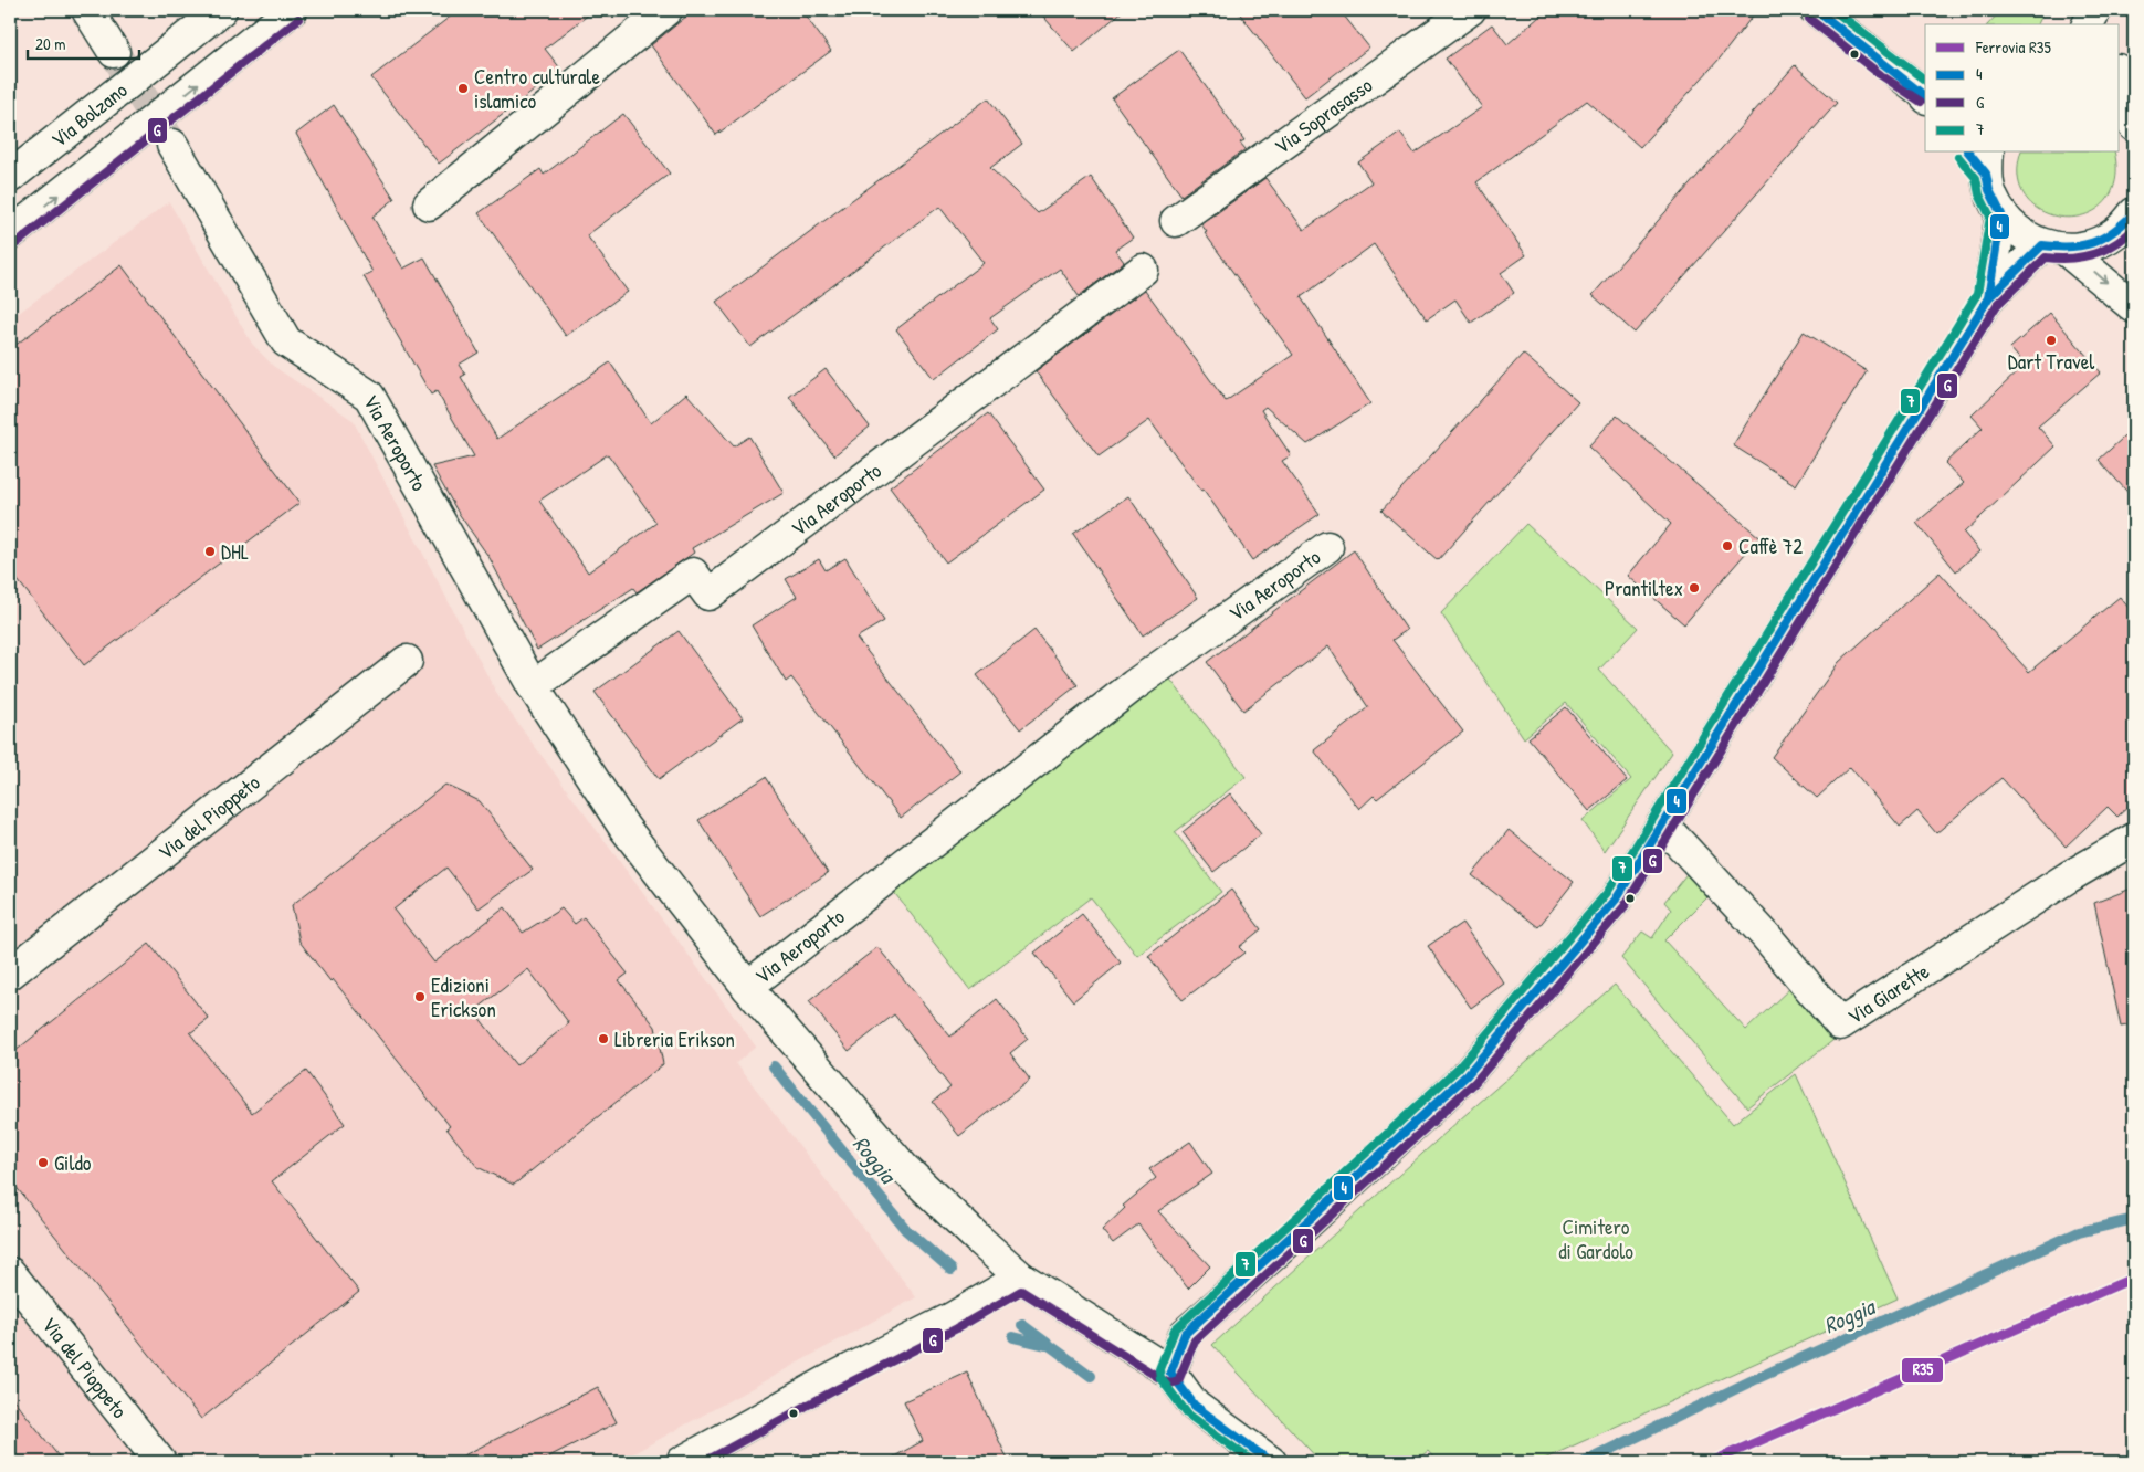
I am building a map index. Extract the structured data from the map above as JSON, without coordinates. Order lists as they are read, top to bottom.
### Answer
{
  "streets": {
    "street": [
      "Via Bolzano",
      "Via Soprasasso",
      "Via Aeroporto",
      "Via del Pioppeto",
      "Via Giarette"
    ]
  },
  "water": ["Roggia"],
  "parks": ["Cimitero di Gardolo"],
  "places": [
    "Centro culturale islamico",
    "Dart Travel",
    "Caffè 72",
    "DHL",
    "Prantiltex",
    "Edizioni Erickson",
    "Libreria Erikson",
    "Gildo"
  ],
  "lines": [
    "transit line 4",
    "transit line 7",
    "transit line G",
    "rail line R35"
  ],
  "legend": [
    "Ferrovia R35",
    "4",
    "G",
    "7"
  ],
  "scale_bar": "20 m"
}
